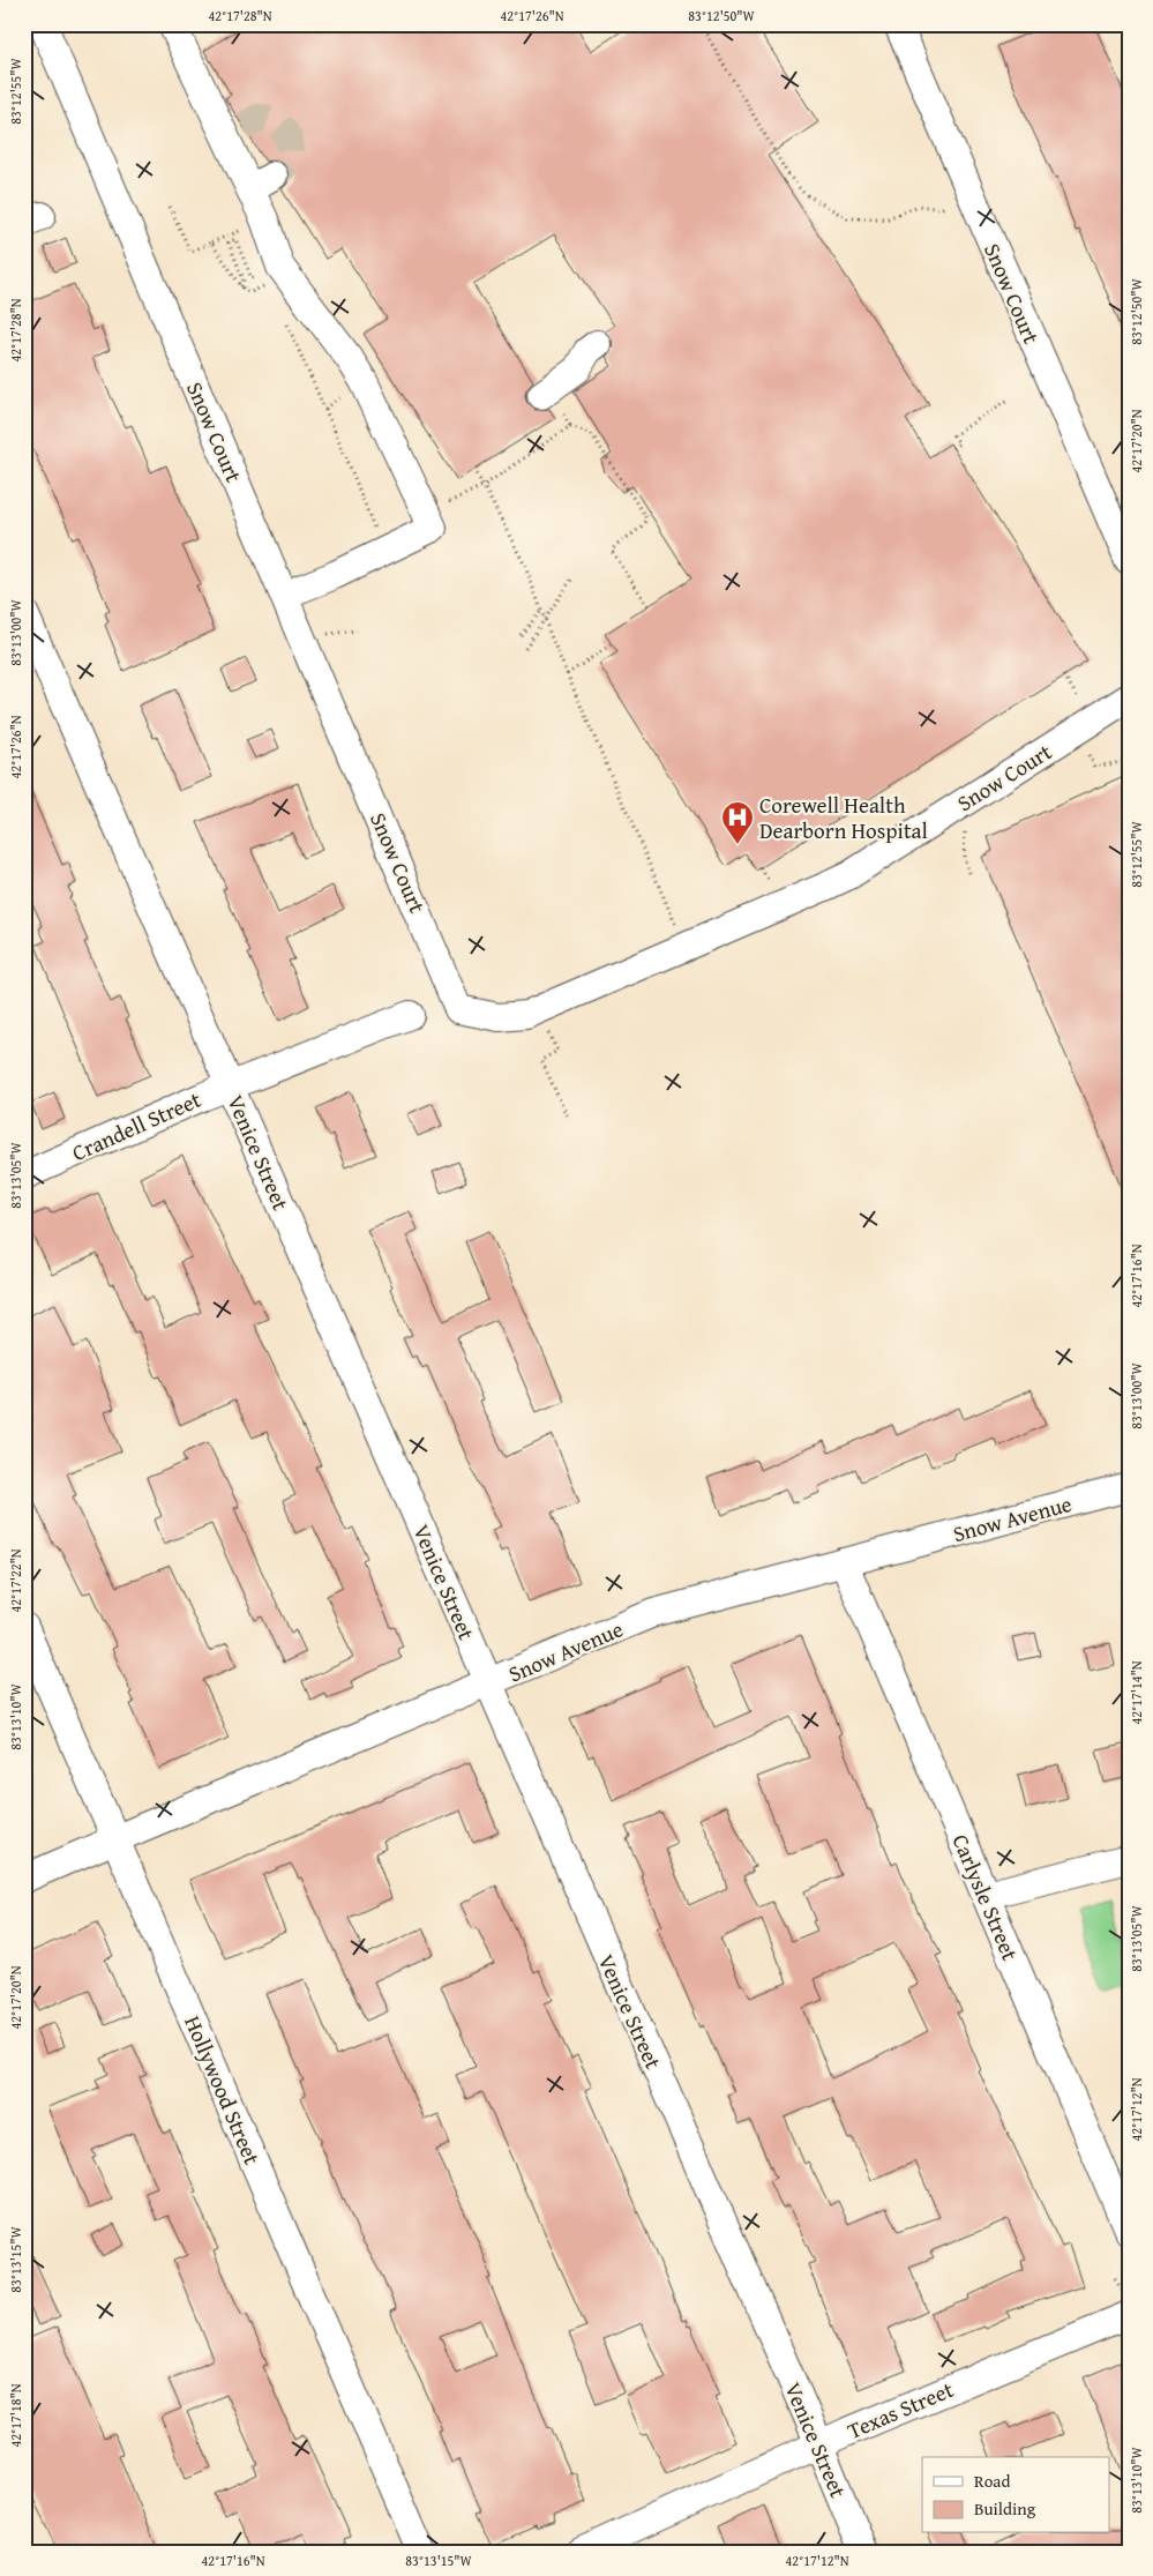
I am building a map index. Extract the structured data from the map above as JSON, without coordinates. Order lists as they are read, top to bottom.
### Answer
{
  "streets": {
    "street": [
      "Snow Court",
      "Crandell Street",
      "Venice Street",
      "Snow Avenue",
      "Carlysle Street",
      "Hollywood Street",
      "Texas Street"
    ]
  },
  "crossings": [
    ["Crandell Street", "Venice Street"],
    ["Venice Street", "Snow Avenue"],
    ["Venice Street", "Texas Street"],
    ["Snow Avenue", "Carlysle Street"],
    ["Snow Avenue", "Hollywood Street"]
  ],
  "places": {
    "hospital": ["Corewell Health Dearborn Hospital"]
  },
  "legend": ["Road", "Building"],
  "coordinates": [
    "42°17'28\"N",
    "42°17'26\"N",
    "83°12'50\"W",
    "83°12'55\"W",
    "42°17'20\"N",
    "83°13'00\"W",
    "83°13'05\"W",
    "42°17'16\"N",
    "42°17'22\"N",
    "42°17'14\"N",
    "83°13'10\"W",
    "42°17'12\"N",
    "83°13'15\"W",
    "42°17'18\"N"
  ]
}
